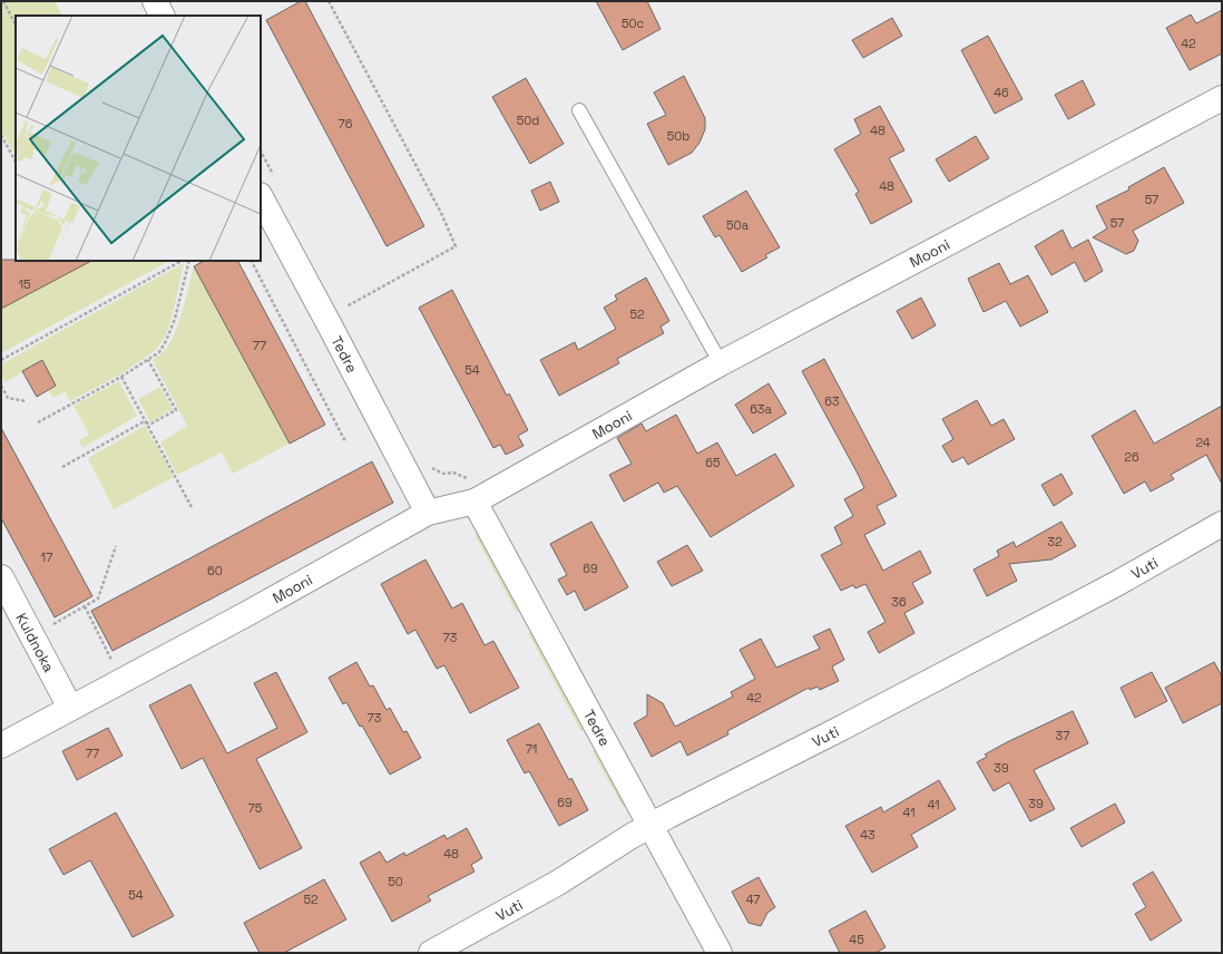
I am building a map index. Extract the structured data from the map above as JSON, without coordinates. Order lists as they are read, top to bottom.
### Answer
{
  "streets": {
    "street": [
      "Mooni",
      "Tedre",
      "Vuti",
      "Kuldnoka"
    ]
  },
  "crossings": [
    ["Mooni", "Tedre"],
    ["Mooni", "Kuldnoka"],
    ["Tedre", "Vuti"]
  ],
  "house_numbers": [
    "50c",
    "42",
    "46",
    "50d",
    "76",
    "48",
    "50b",
    "48",
    "57",
    "57",
    "50a",
    "15",
    "52",
    "77",
    "54",
    "63",
    "63a",
    "24",
    "26",
    "65",
    "32",
    "17",
    "69",
    "60",
    "36",
    "73",
    "42",
    "73",
    "37",
    "71",
    "77",
    "39",
    "69",
    "39",
    "41",
    "75",
    "41",
    "43",
    "48",
    "50",
    "54",
    "52",
    "47",
    "45"
  ]
}
